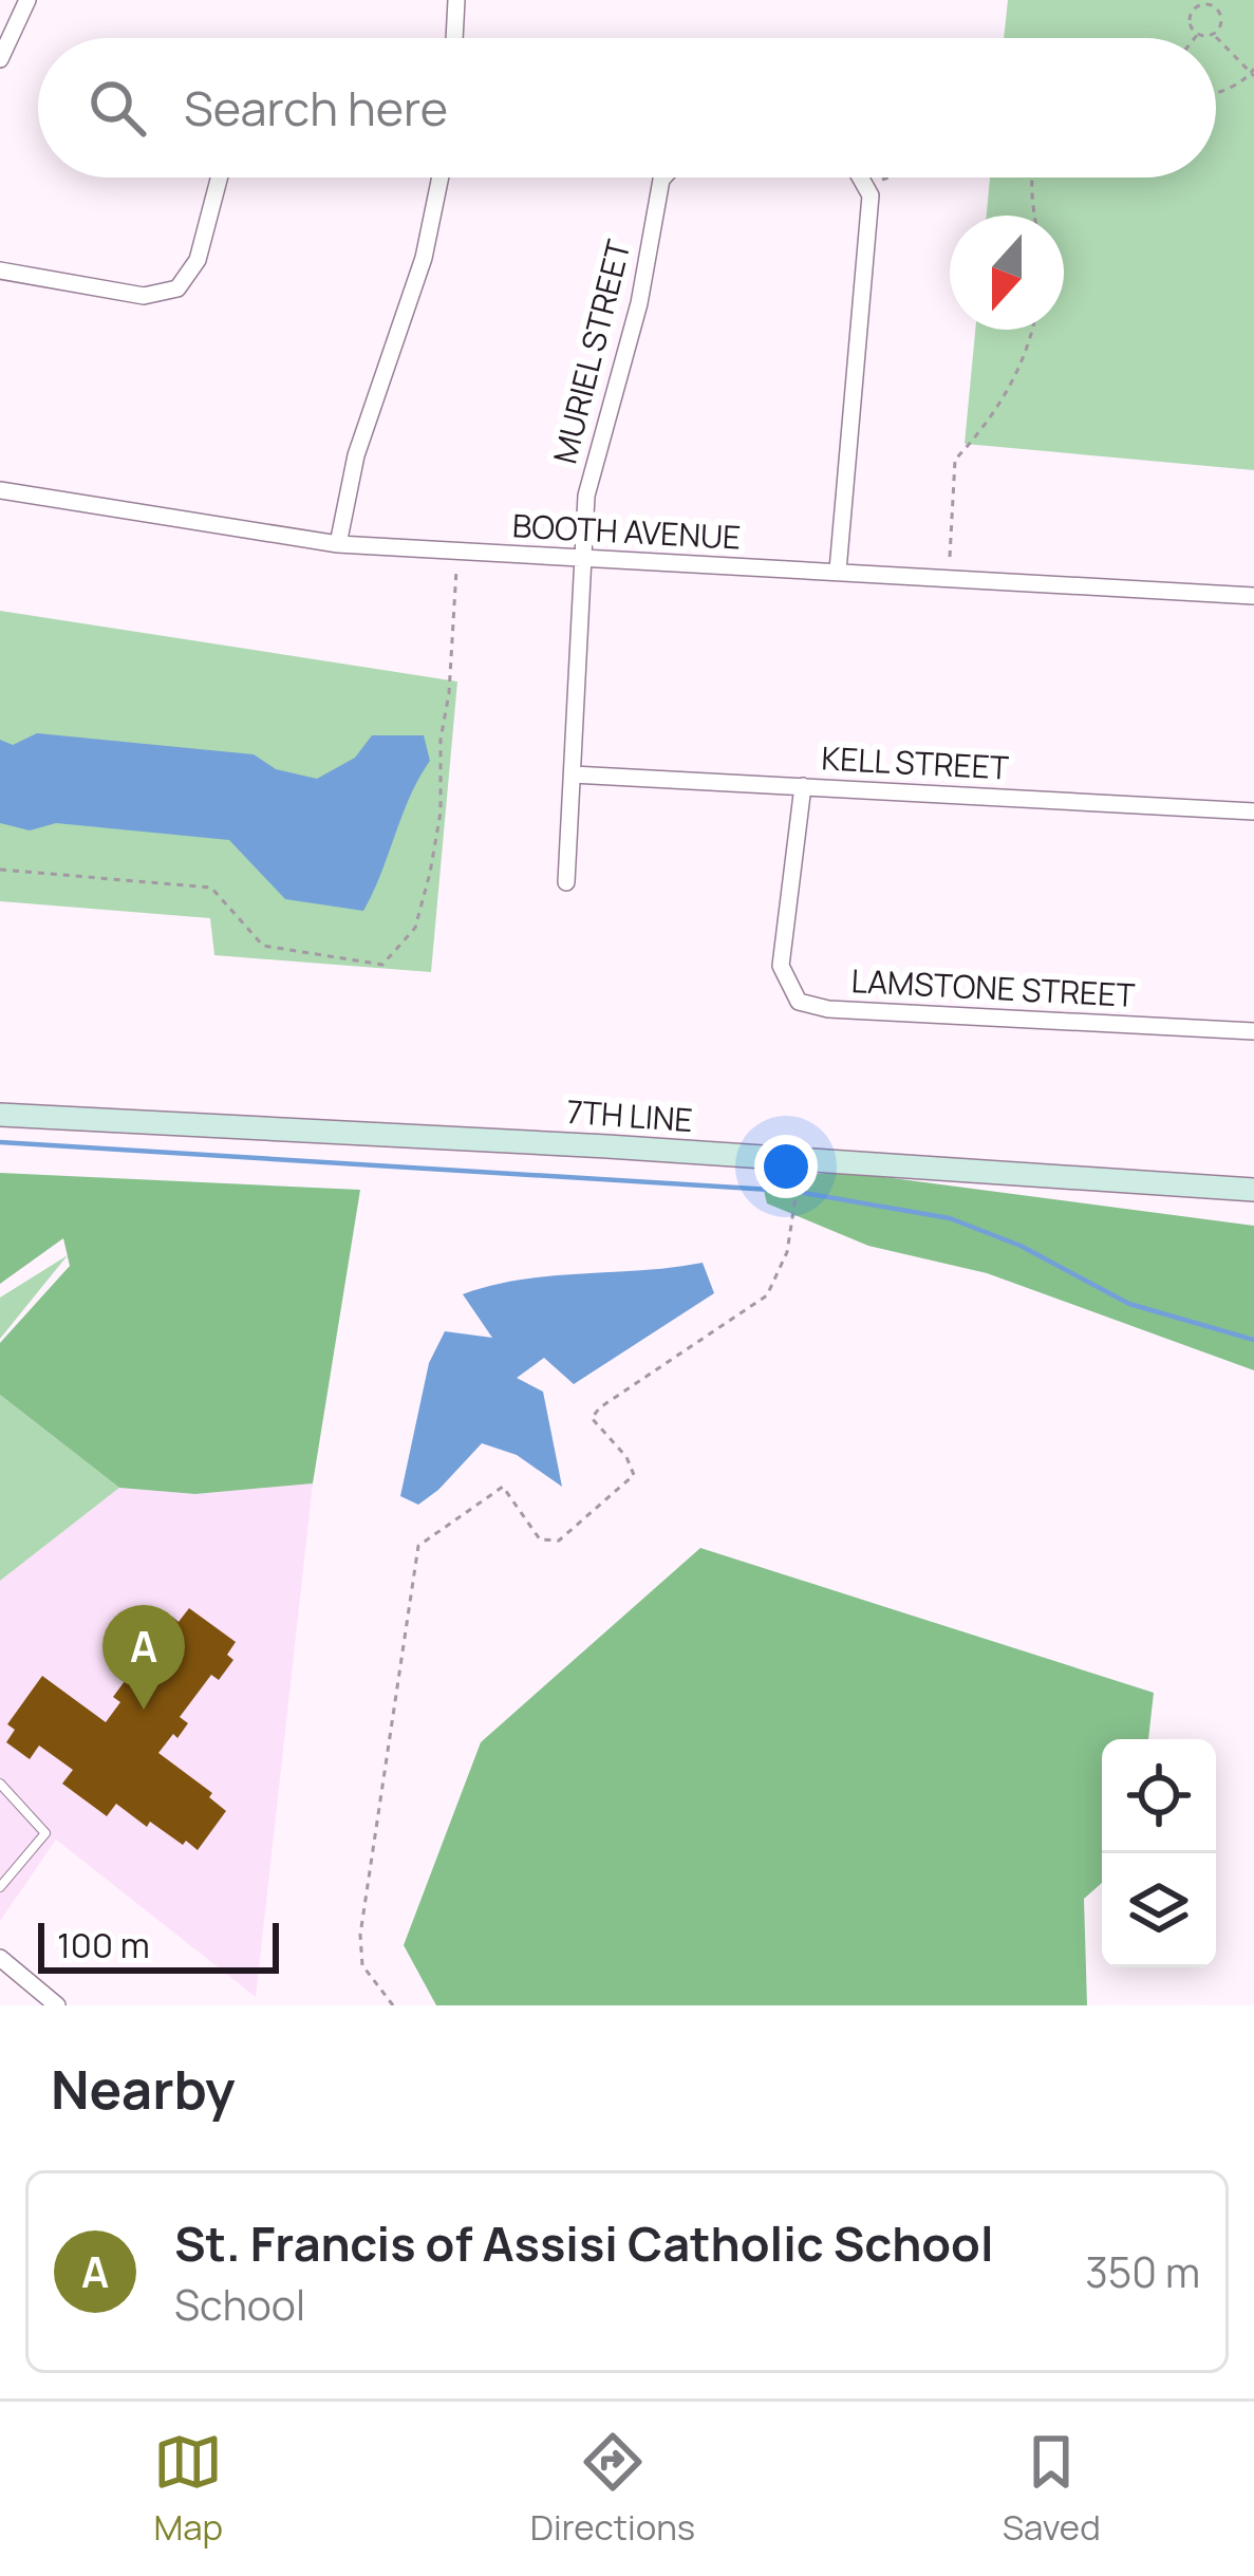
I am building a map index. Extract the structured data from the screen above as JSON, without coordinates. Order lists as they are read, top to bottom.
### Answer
{
  "streets": {
    "street": [
      "MURIEL STREET",
      "BOOTH AVENUE",
      "KELL STREET",
      "LAMSTONE STREET",
      "7TH LINE"
    ]
  },
  "crossings": [
    ["MURIEL STREET", "BOOTH AVENUE"],
    ["MURIEL STREET", "KELL STREET"],
    ["KELL STREET", "LAMSTONE STREET"]
  ],
  "scale_bar": "100 m",
  "north": "bottom",
  "page": {
    "search": "Search here",
    "pins": "A",
    "scale": "100 m",
    "heading": "Nearby",
    "list": [
      {
        "mark": "A",
        "name": "St. Francis of Assisi Catholic School",
        "note": "School",
        "value": "350 m"
      }
    ],
    "nav": ["Map", "Directions", "Saved"]
  }
}
